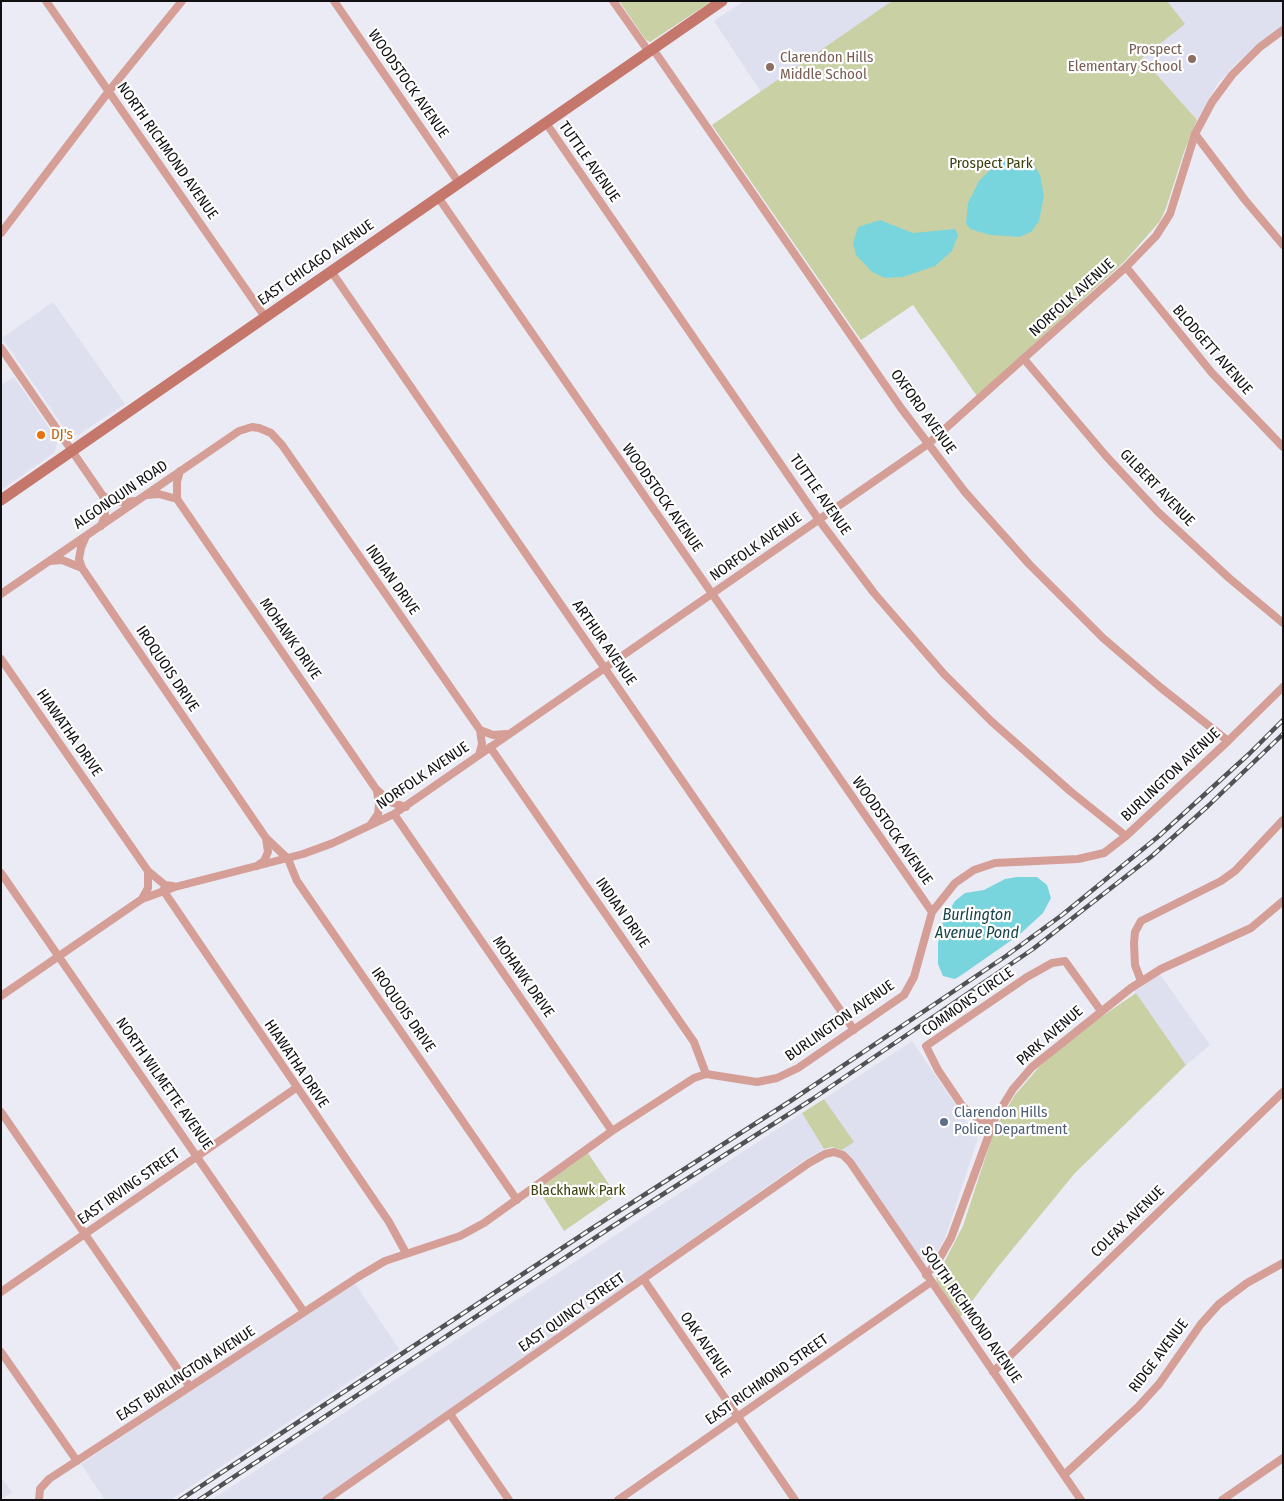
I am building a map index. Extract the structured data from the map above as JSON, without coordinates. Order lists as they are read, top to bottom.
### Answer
{
  "streets": {
    "main road": ["EAST CHICAGO AVENUE"],
    "street": [
      "WOODSTOCK AVENUE",
      "NORTH RICHMOND AVENUE",
      "TUTTLE AVENUE",
      "NORFOLK AVENUE",
      "BLODGETT AVENUE",
      "OXFORD AVENUE",
      "GILBERT AVENUE",
      "ALGONQUIN ROAD",
      "INDIAN DRIVE",
      "MOHAWK DRIVE",
      "ARTHUR AVENUE",
      "IROQUOIS DRIVE",
      "HIAWATHA DRIVE",
      "BURLINGTON AVENUE",
      "COMMONS CIRCLE",
      "PARK AVENUE",
      "NORTH WILMETTE AVENUE",
      "EAST IRVING STREET",
      "COLFAX AVENUE",
      "EAST QUINCY STREET",
      "SOUTH RICHMOND AVENUE",
      "OAK AVENUE",
      "RIDGE AVENUE",
      "EAST BURLINGTON AVENUE",
      "EAST RICHMOND STREET"
    ]
  },
  "crossings": [
    ["WOODSTOCK AVENUE", "EAST CHICAGO AVENUE"],
    ["WOODSTOCK AVENUE", "NORFOLK AVENUE"],
    ["WOODSTOCK AVENUE", "BURLINGTON AVENUE"],
    ["NORTH RICHMOND AVENUE", "EAST CHICAGO AVENUE"],
    ["TUTTLE AVENUE", "EAST CHICAGO AVENUE"],
    ["TUTTLE AVENUE", "NORFOLK AVENUE"],
    ["TUTTLE AVENUE", "BURLINGTON AVENUE"],
    ["EAST CHICAGO AVENUE", "OXFORD AVENUE"],
    ["EAST CHICAGO AVENUE", "ARTHUR AVENUE"],
    ["NORFOLK AVENUE", "BLODGETT AVENUE"],
    ["NORFOLK AVENUE", "OXFORD AVENUE"],
    ["NORFOLK AVENUE", "GILBERT AVENUE"],
    ["NORFOLK AVENUE", "INDIAN DRIVE"],
    ["NORFOLK AVENUE", "MOHAWK DRIVE"],
    ["NORFOLK AVENUE", "ARTHUR AVENUE"],
    ["NORFOLK AVENUE", "IROQUOIS DRIVE"],
    ["NORFOLK AVENUE", "HIAWATHA DRIVE"],
    ["NORFOLK AVENUE", "NORTH WILMETTE AVENUE"],
    ["OXFORD AVENUE", "BURLINGTON AVENUE"],
    ["ALGONQUIN ROAD", "INDIAN DRIVE"],
    ["INDIAN DRIVE", "BURLINGTON AVENUE"],
    ["ARTHUR AVENUE", "BURLINGTON AVENUE"],
    ["HIAWATHA DRIVE", "EAST IRVING STREET"],
    ["HIAWATHA DRIVE", "EAST BURLINGTON AVENUE"],
    ["COMMONS CIRCLE", "PARK AVENUE"],
    ["PARK AVENUE", "SOUTH RICHMOND AVENUE"],
    ["NORTH WILMETTE AVENUE", "EAST IRVING STREET"],
    ["NORTH WILMETTE AVENUE", "EAST BURLINGTON AVENUE"],
    ["COLFAX AVENUE", "SOUTH RICHMOND AVENUE"],
    ["EAST QUINCY STREET", "SOUTH RICHMOND AVENUE"],
    ["EAST QUINCY STREET", "OAK AVENUE"],
    ["SOUTH RICHMOND AVENUE", "RIDGE AVENUE"],
    ["SOUTH RICHMOND AVENUE", "EAST RICHMOND STREET"],
    ["OAK AVENUE", "EAST RICHMOND STREET"]
  ],
  "water": ["Burlington Avenue Pond"],
  "parks": ["Prospect Park", "Blackhawk Park"],
  "places": [
    "Prospect Elementary School",
    "Clarendon Hills Middle School",
    "DJ's",
    "Clarendon Hills Police Department"
  ]
}
